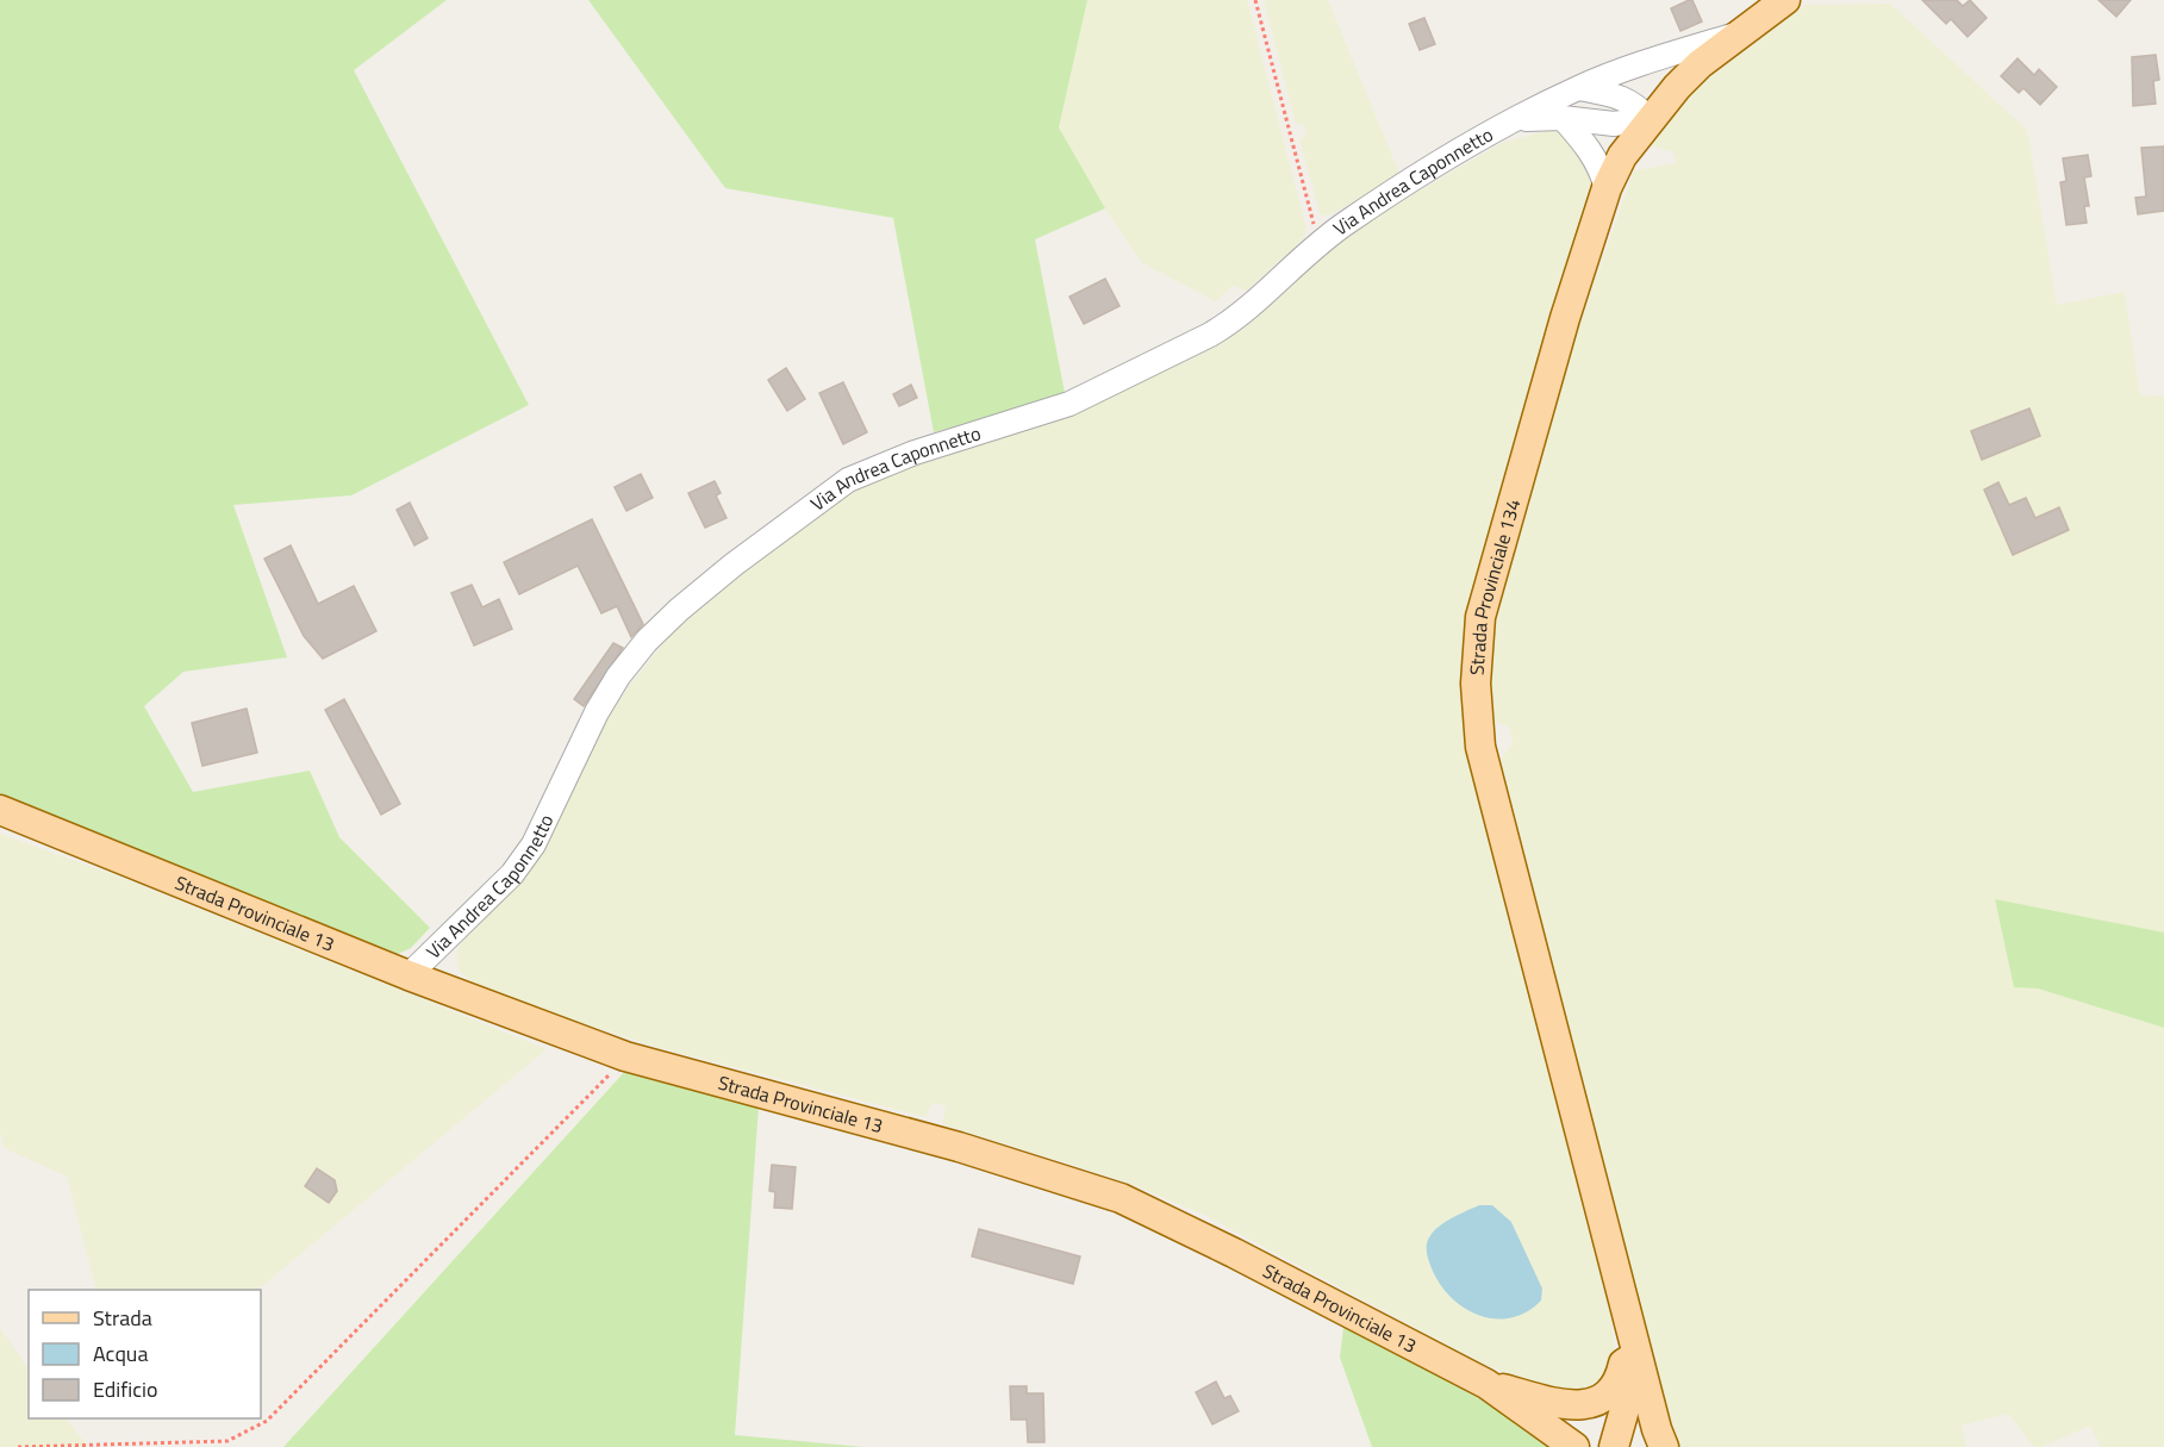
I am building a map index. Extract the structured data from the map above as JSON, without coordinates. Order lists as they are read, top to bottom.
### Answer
{
  "streets": {
    "main road": ["Strada Provinciale 134", "Strada Provinciale 13"],
    "street": ["Via Andrea Caponnetto"]
  },
  "crossings": [
    ["Via Andrea Caponnetto", "Strada Provinciale 134"],
    ["Via Andrea Caponnetto", "Strada Provinciale 13"]
  ],
  "legend": ["Strada", "Acqua", "Edificio"]
}
